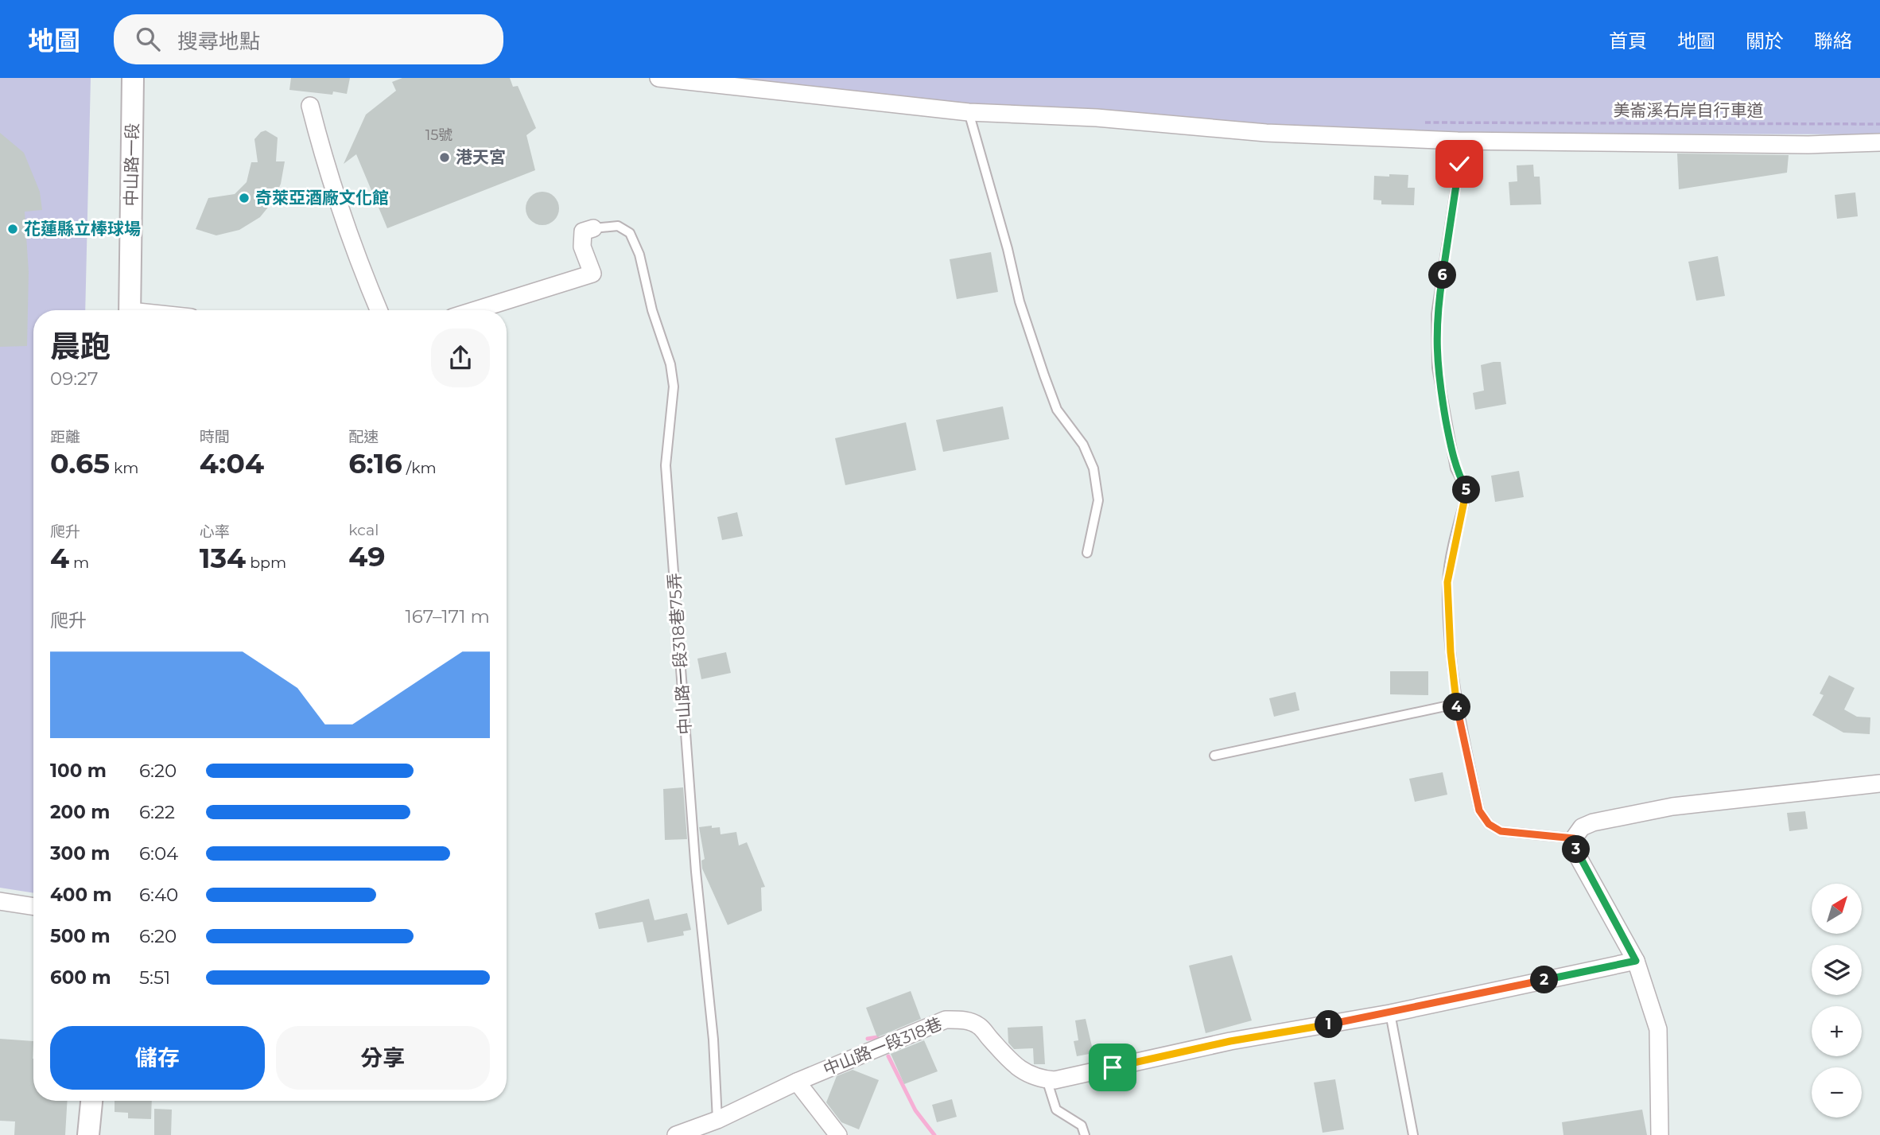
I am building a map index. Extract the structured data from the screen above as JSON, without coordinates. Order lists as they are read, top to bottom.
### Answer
{
  "streets": {
    "street": ["中山路一段", "中山路一段318巷"],
    "lane": ["中山路一段318巷75弄"],
    "path": ["美崙溪右岸自行車道"]
  },
  "crossings": [
    ["中山路一段318巷75弄", "中山路一段318巷"]
  ],
  "places": ["港天宮", "奇萊亞酒廠文化館", "花蓮縣立棒球場"],
  "house_numbers": ["15號"],
  "north": "top right",
  "page": {
    "header": "地圖",
    "search": "搜尋地點",
    "nav": [
      "首頁",
      "地圖",
      "關於",
      "聯絡"
    ],
    "pins": [
      "6",
      "5",
      "4",
      "3",
      "2",
      "1"
    ],
    "heading": ["晨跑", "09:27"],
    "stats": [
      ["距離", "0.65 km"],
      ["時間", "4:04"],
      ["配速", "6:16 /km"],
      ["爬升", "4 m"],
      ["心率", "134 bpm"],
      ["kcal", "49"]
    ],
    "chart": ["爬升", "167–171 m"],
    "list": [
      {
        "name": "100 m",
        "note": "6:20"
      },
      {
        "name": "200 m",
        "note": "6:22"
      },
      {
        "name": "300 m",
        "note": "6:04"
      },
      {
        "name": "400 m",
        "note": "6:40"
      },
      {
        "name": "500 m",
        "note": "6:20"
      },
      {
        "name": "600 m",
        "note": "5:51"
      }
    ],
    "map_buttons": ["+", "−"],
    "buttons": ["儲存", "分享"]
  }
}
